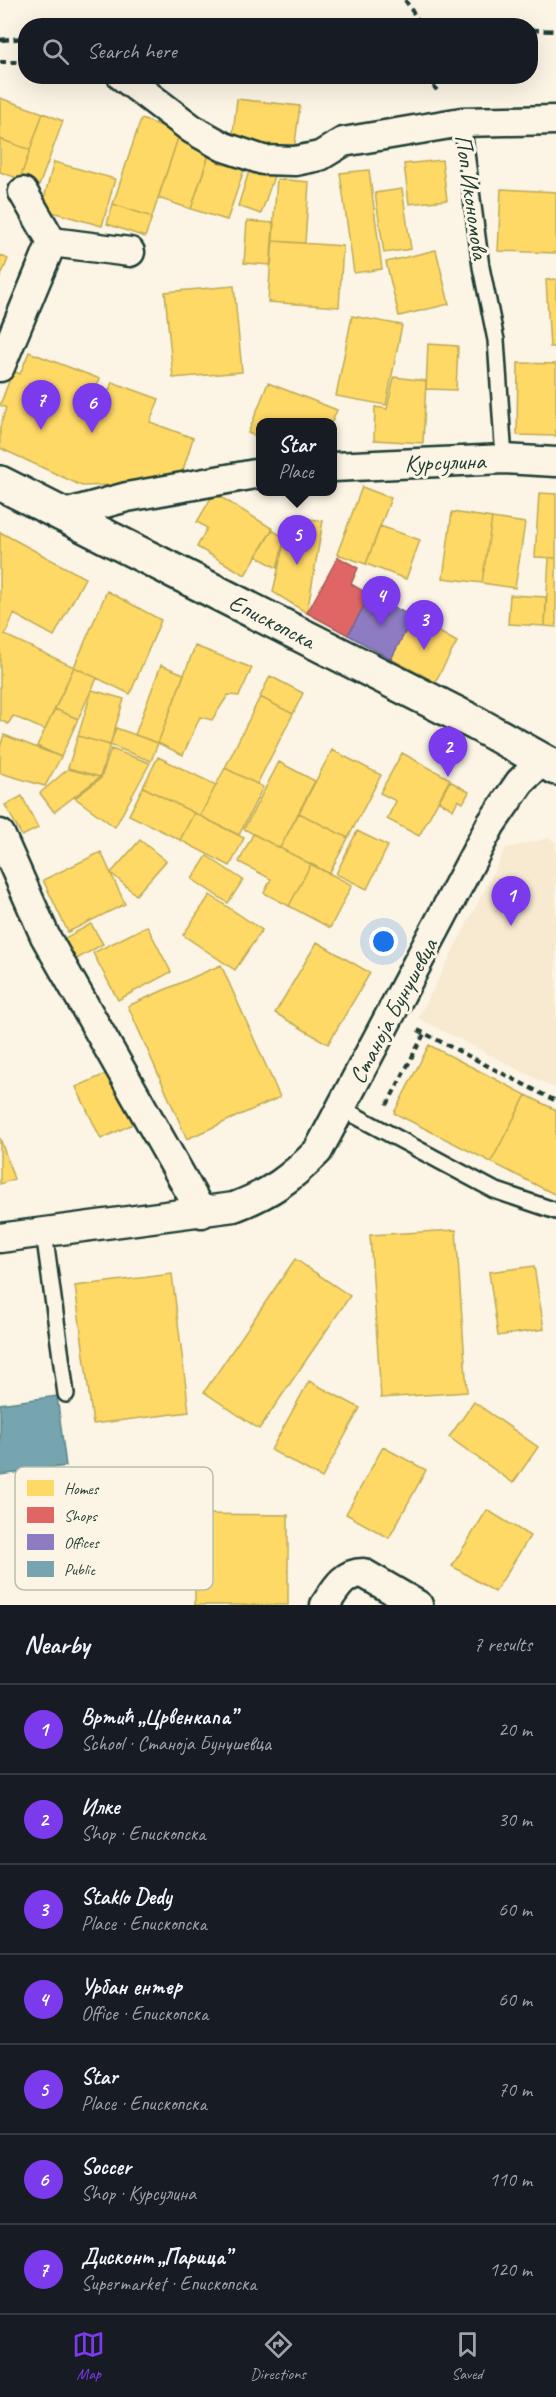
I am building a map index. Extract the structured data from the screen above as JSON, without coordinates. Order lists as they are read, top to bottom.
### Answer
{
  "streets": {
    "street": [
      "Поп Икономова",
      "Курсулина",
      "Епископска",
      "Станоја Бунушевца"
    ]
  },
  "crossings": [
    ["Поп Икономова", "Курсулина"],
    ["Епископска", "Станоја Бунушевца"]
  ],
  "legend": [
    "Homes",
    "Shops",
    "Offices",
    "Public"
  ],
  "page": {
    "search": "Search here",
    "pins": [
      "7",
      "6",
      "5",
      "4",
      "3",
      "2",
      "1"
    ],
    "popup": ["Star", "Place"],
    "heading": ["Nearby", "7 results"],
    "list": [
      {
        "mark": "1",
        "name": "Вртић „Црвенкапа”",
        "note": "School · Станоја Бунушевца",
        "value": "20 m"
      },
      {
        "mark": "2",
        "name": "Илке",
        "note": "Shop · Епископска",
        "value": "30 m"
      },
      {
        "mark": "3",
        "name": "Staklo Dedy",
        "note": "Place · Епископска",
        "value": "60 m"
      },
      {
        "mark": "4",
        "name": "Урбан ентер",
        "note": "Office · Епископска",
        "value": "60 m"
      },
      {
        "mark": "5",
        "name": "Star",
        "note": "Place · Епископска",
        "value": "70 m"
      },
      {
        "mark": "6",
        "name": "Soccer",
        "note": "Shop · Курсулина",
        "value": "110 m"
      },
      {
        "mark": "7",
        "name": "Дисконт „Парица”",
        "note": "Supermarket · Епископска",
        "value": "120 m"
      }
    ],
    "nav": ["Map", "Directions", "Saved"]
  }
}
